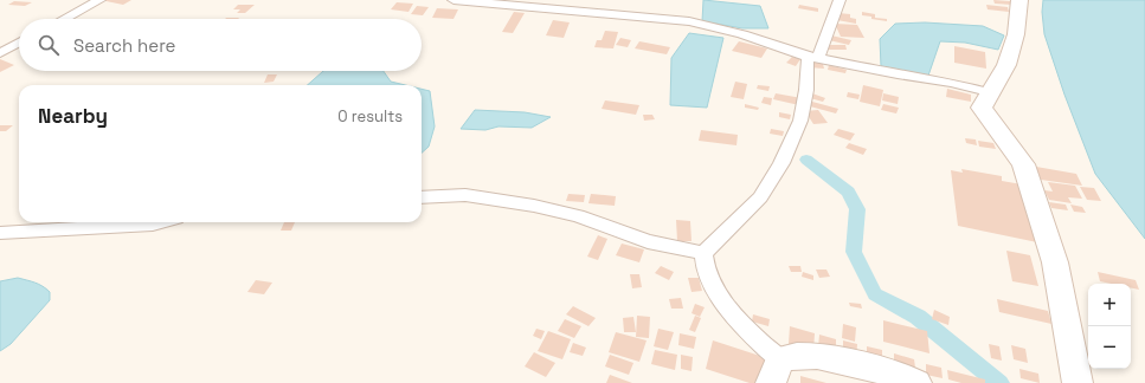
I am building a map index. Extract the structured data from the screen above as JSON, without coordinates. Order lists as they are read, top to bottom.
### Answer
{
  "page": {
    "search": "Search here",
    "heading": ["Nearby", "0 results"],
    "map_buttons": ["+", "−"]
  }
}
